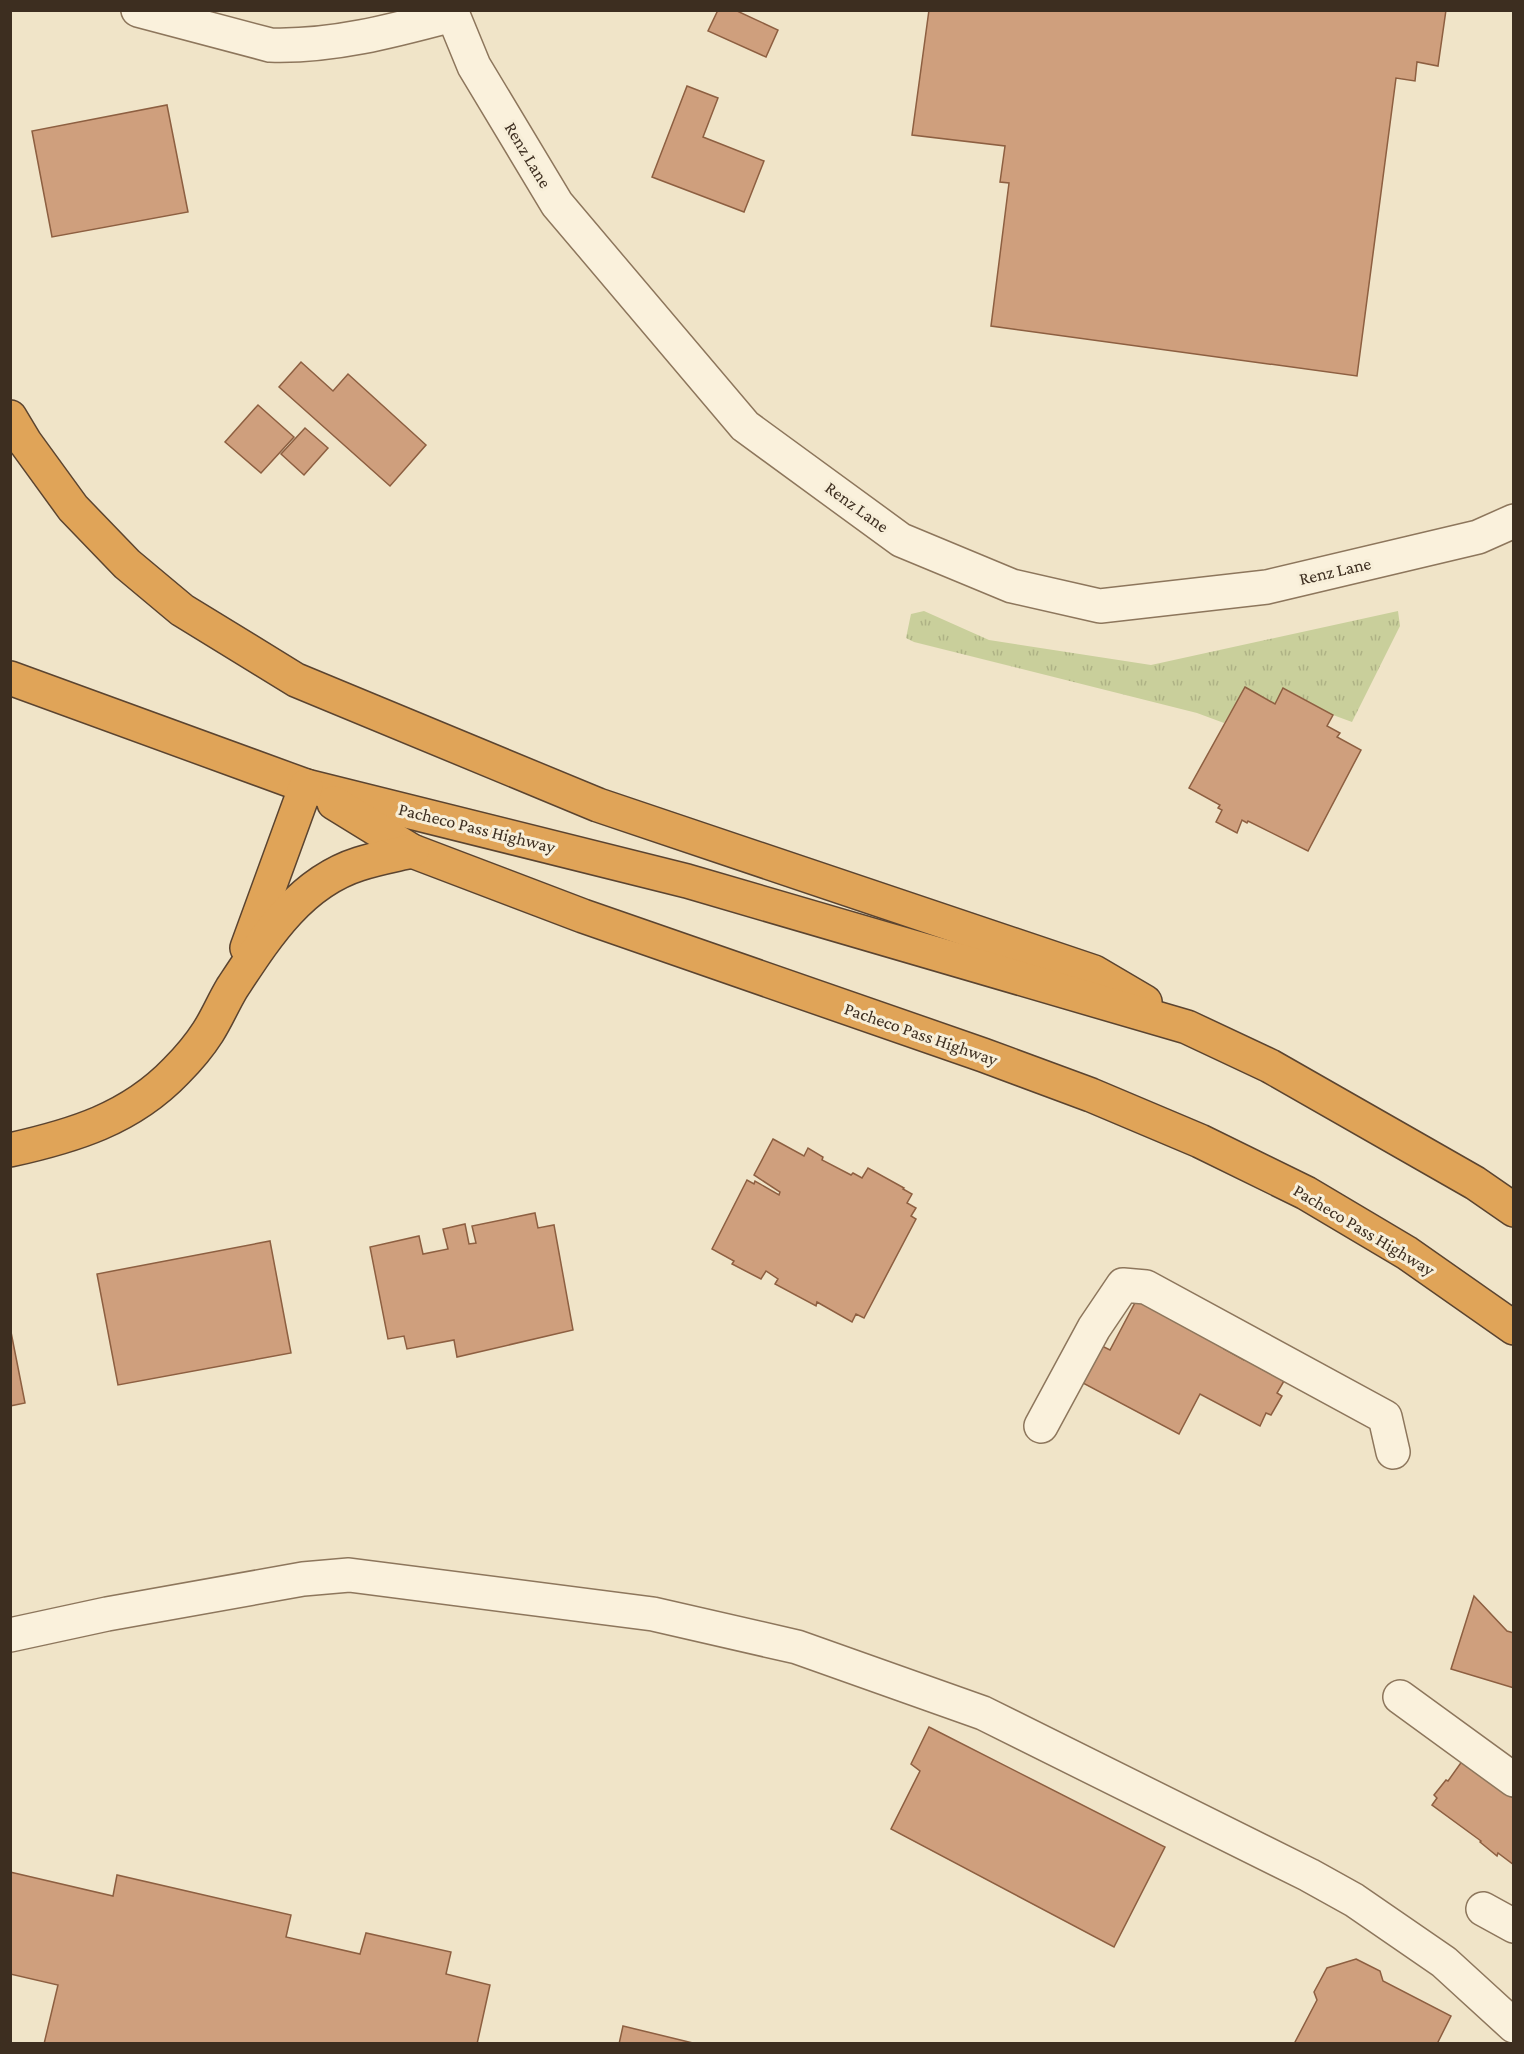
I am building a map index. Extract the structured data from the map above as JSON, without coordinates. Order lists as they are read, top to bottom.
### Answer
{
  "streets": {
    "highway": ["Pacheco Pass Highway"],
    "street": ["Renz Lane"]
  }
}
